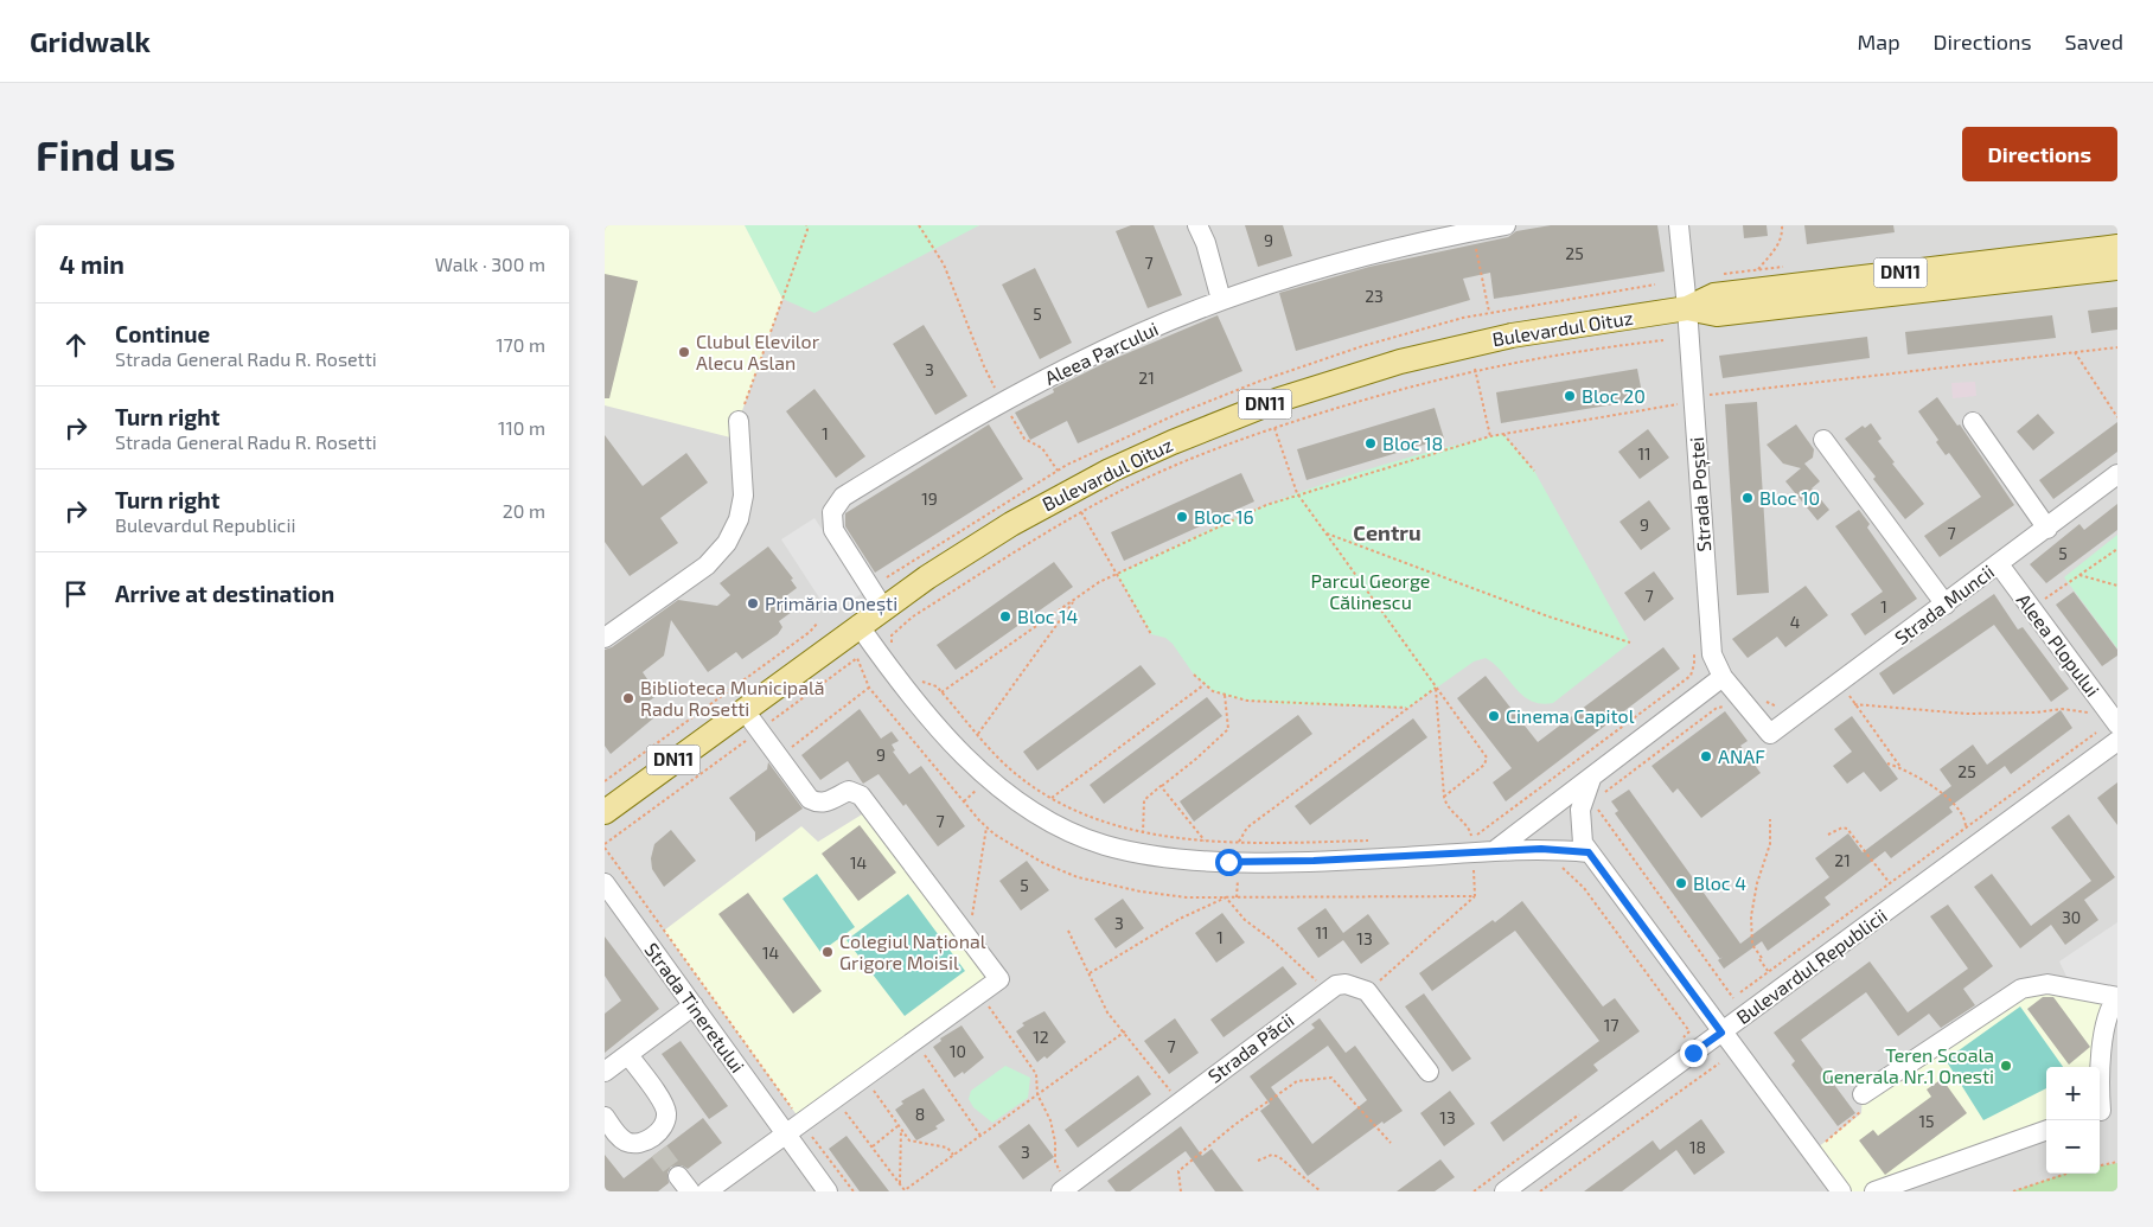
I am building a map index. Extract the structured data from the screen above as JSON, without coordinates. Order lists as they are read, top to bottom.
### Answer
{
  "streets": {
    "main road": ["DN11", "Bulevardul Oituz"],
    "street": [
      "Aleea Parcului",
      "Strada Poștei",
      "Strada Muncii",
      "Aleea Plopului",
      "Bulevardul Republicii",
      "Strada Tineretului",
      "Strada Păcii"
    ]
  },
  "crossings": [
    ["Bulevardul Oituz", "Aleea Parcului"],
    ["Bulevardul Oituz", "Strada Poștei"],
    ["Strada Poștei", "Strada Muncii"],
    ["Strada Muncii", "Aleea Plopului"]
  ],
  "districts": ["Centru"],
  "parks": ["Parcul George Călinescu"],
  "places": [
    "Clubul Elevilor Alecu Aslan",
    "Bloc 20",
    "Bloc 18",
    "Bloc 10",
    "Bloc 16",
    "Primăria Onești",
    "Bloc 14",
    "Biblioteca Municipală Radu Rosetti",
    "Cinema Capitol",
    "ANAF",
    "Bloc 4",
    "Colegiul Național Grigore Moisil",
    "Teren Scoala Generala Nr.1 Onesti"
  ],
  "house_numbers": [
    "9",
    "25",
    "7",
    "23",
    "5",
    "3",
    "21",
    "1",
    "11",
    "19",
    "9",
    "7",
    "5",
    "7",
    "1",
    "4",
    "9",
    "25",
    "7",
    "21",
    "14",
    "5",
    "30",
    "3",
    "11",
    "1",
    "13",
    "14",
    "17",
    "12",
    "7",
    "10",
    "8",
    "13",
    "15",
    "18",
    "3"
  ],
  "page": {
    "header": "Gridwalk",
    "nav": ["Map", "Directions", "Saved"],
    "buttons": "Directions",
    "title": "Find us",
    "heading": ["4 min", "Walk · 300 m"],
    "list": [
      ["Continue", "Strada General Radu R. Rosetti", "170 m"],
      ["Turn right", "Strada General Radu R. Rosetti", "110 m"],
      ["Turn right", "Bulevardul Republicii", "20 m"],
      "Arrive at destination"
    ],
    "map_buttons": ["+", "−"]
  }
}
